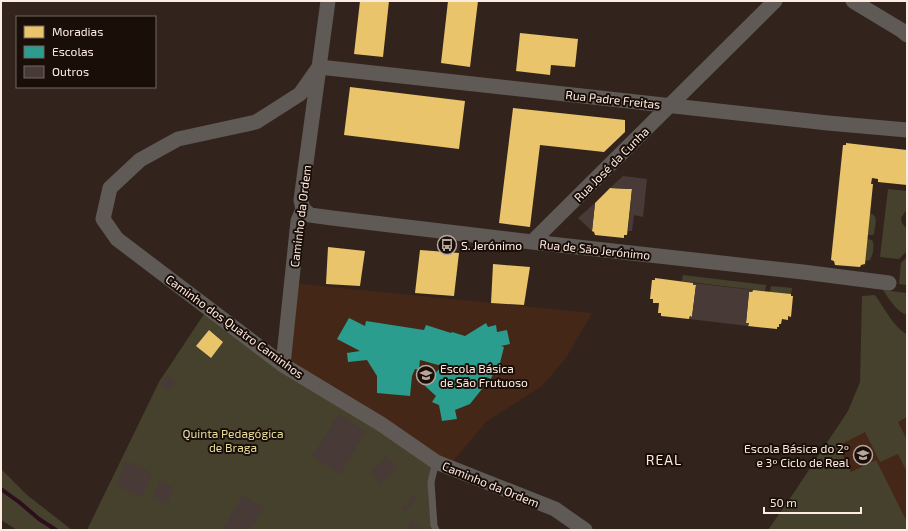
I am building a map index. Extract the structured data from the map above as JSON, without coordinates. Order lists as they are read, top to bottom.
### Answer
{
  "streets": {
    "street": [
      "Rua Padre Freitas",
      "Rua José da Cunha",
      "Caminho da Ordem",
      "Rua de São Jerónimo",
      "Caminho dos Quatro Caminhos"
    ]
  },
  "crossings": [
    ["Rua Padre Freitas", "Rua José da Cunha"],
    ["Rua Padre Freitas", "Caminho da Ordem"],
    ["Rua José da Cunha", "Rua de São Jerónimo"],
    ["Caminho da Ordem", "Rua de São Jerónimo"],
    ["Caminho da Ordem", "Caminho dos Quatro Caminhos"]
  ],
  "districts": ["REAL"],
  "parks": ["Quinta Pedagógica de Braga"],
  "places": {
    "bus stop": ["S. Jerónimo"],
    "school or university": ["Escola Básica de São Frutuoso", "Escola Básica do 2º e 3º Ciclo de Real"]
  },
  "legend": ["Moradias", "Escolas", "Outros"],
  "scale_bar": "50 m"
}
